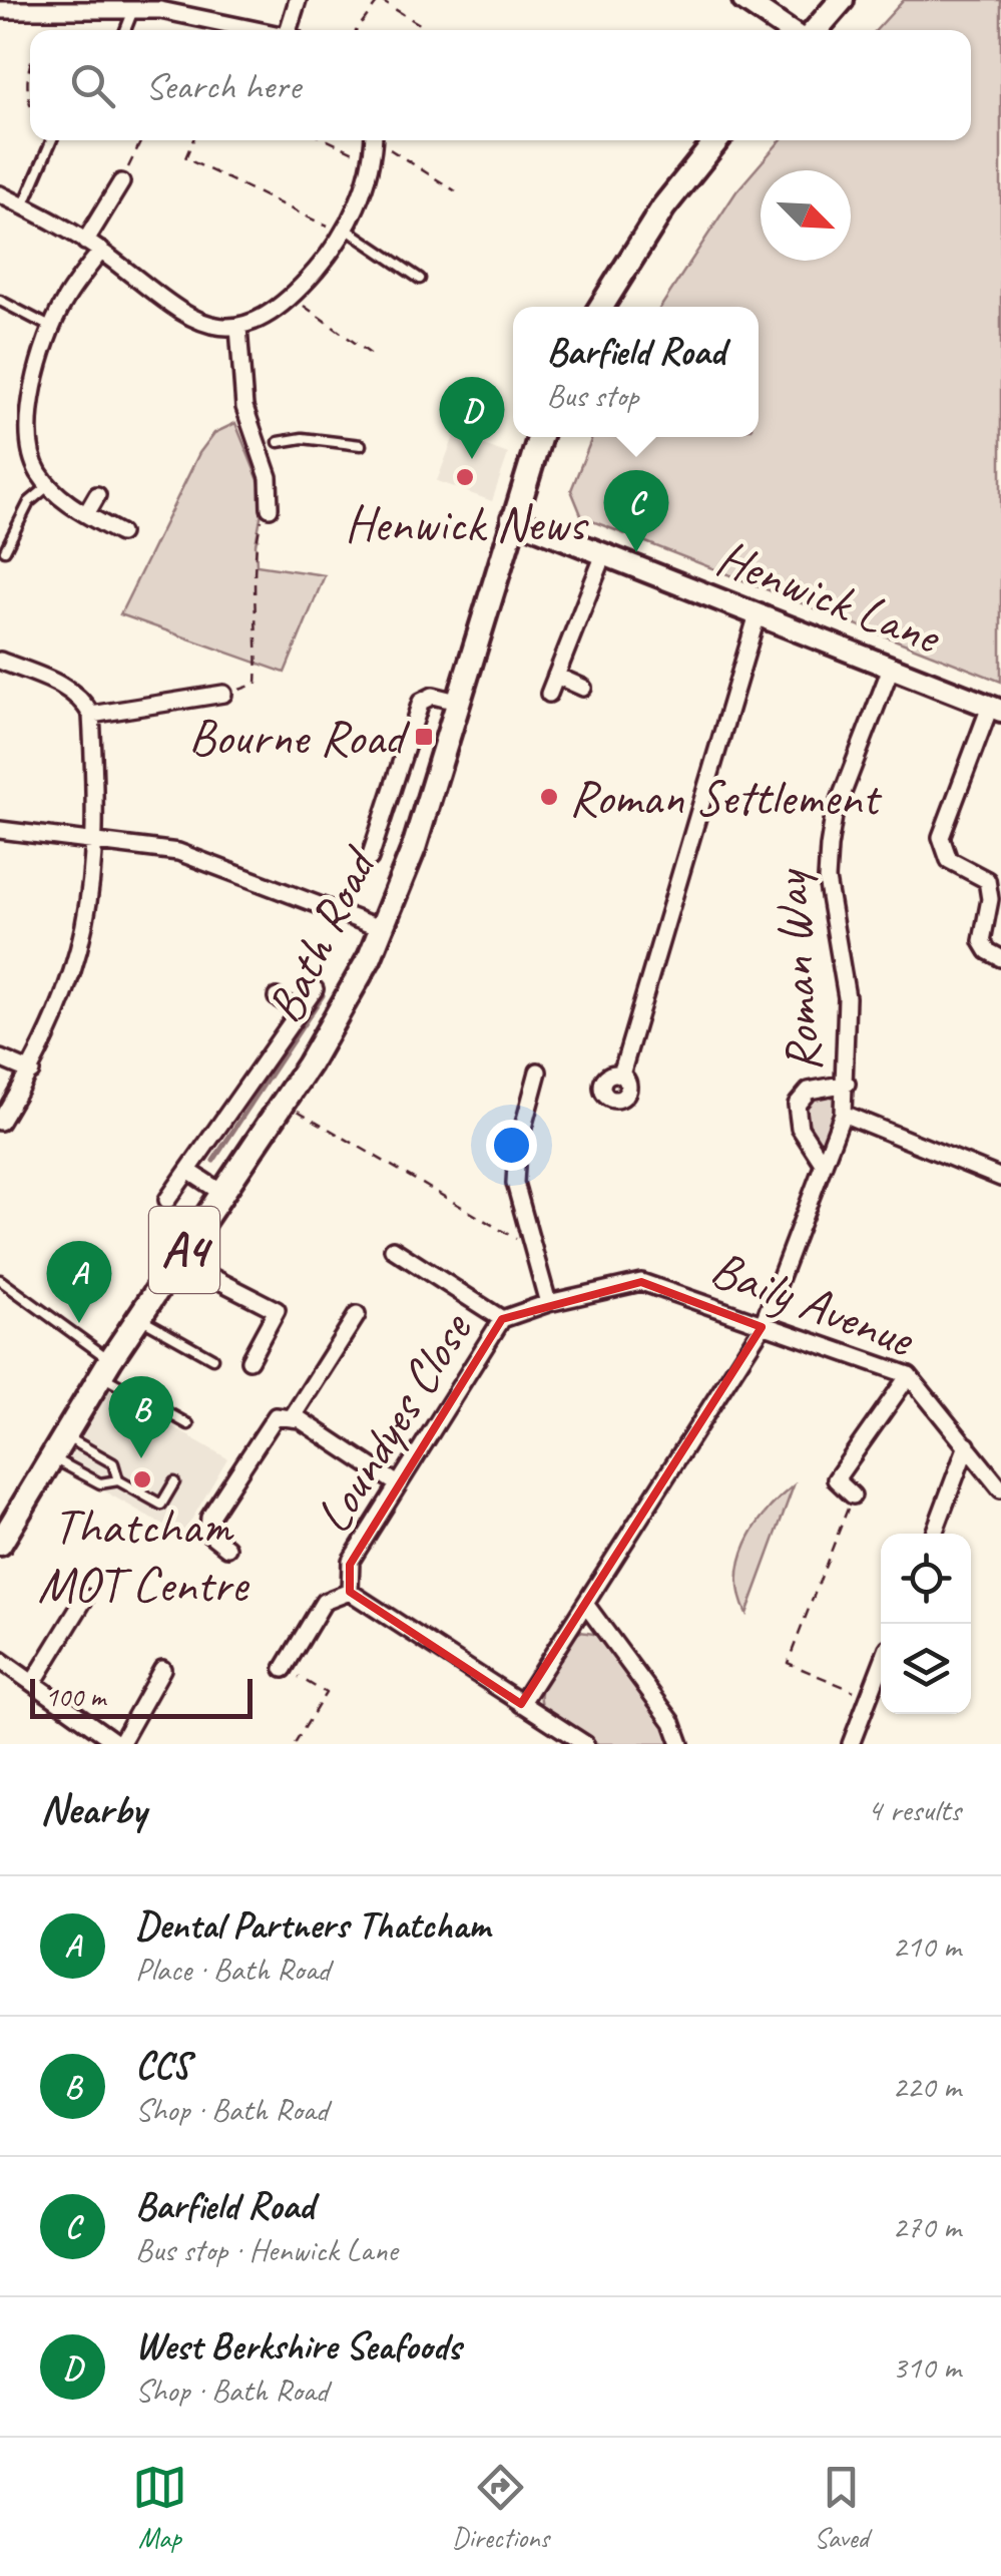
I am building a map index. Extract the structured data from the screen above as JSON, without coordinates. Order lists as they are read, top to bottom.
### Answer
{
  "streets": {
    "main road": ["Bath Road", "A4"],
    "street": [
      "Henwick Lane",
      "Roman Way",
      "Baily Avenue",
      "Loundyes Close"
    ]
  },
  "crossings": [
    ["Henwick Lane", "Bath Road"],
    ["Henwick Lane", "Roman Way"],
    ["Baily Avenue", "Loundyes Close"]
  ],
  "places": {
    "other": ["Henwick News", "Roman Settlement", "Thatcham MOT Centre"],
    "transit": ["Bourne Road"]
  },
  "scale_bar": "100 m",
  "north": "bottom right",
  "page": {
    "search": "Search here",
    "popup": ["Barfield Road", "Bus stop"],
    "pins": [
      "D",
      "C",
      "A",
      "B"
    ],
    "scale": "100 m",
    "heading": ["Nearby", "4 results"],
    "list": [
      {
        "mark": "A",
        "name": "Dental Partners Thatcham",
        "note": "Place · Bath Road",
        "value": "210 m"
      },
      {
        "mark": "B",
        "name": "CCS",
        "note": "Shop · Bath Road",
        "value": "220 m"
      },
      {
        "mark": "C",
        "name": "Barfield Road",
        "note": "Bus stop · Henwick Lane",
        "value": "270 m"
      },
      {
        "mark": "D",
        "name": "West Berkshire Seafoods",
        "note": "Shop · Bath Road",
        "value": "310 m"
      }
    ],
    "nav": ["Map", "Directions", "Saved"]
  }
}
